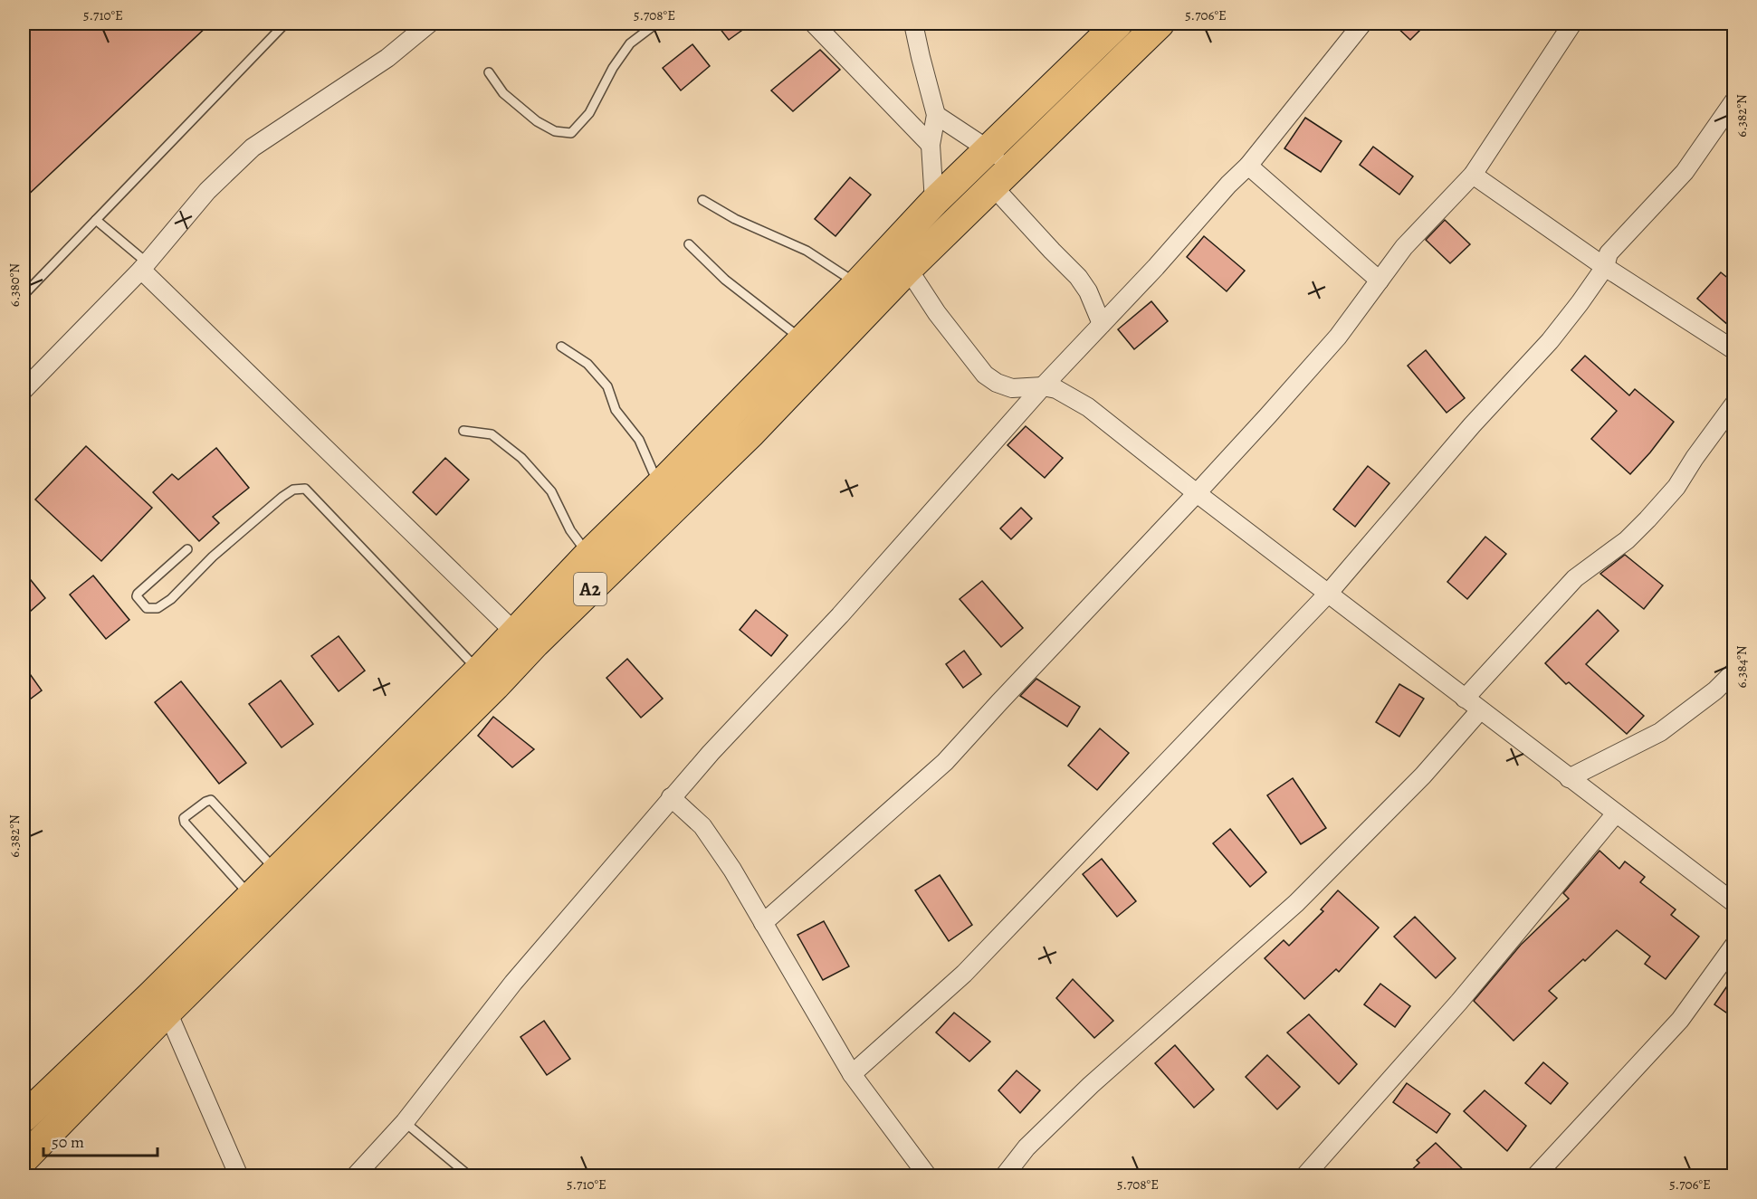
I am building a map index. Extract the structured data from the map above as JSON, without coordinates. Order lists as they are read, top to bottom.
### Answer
{
  "streets": {
    "highway": ["A2"]
  },
  "scale_bar": "50 m",
  "coordinates": [
    "5.710°E",
    "5.708°E",
    "5.706°E",
    "6.382°N",
    "6.380°N",
    "6.384°N"
  ]
}
